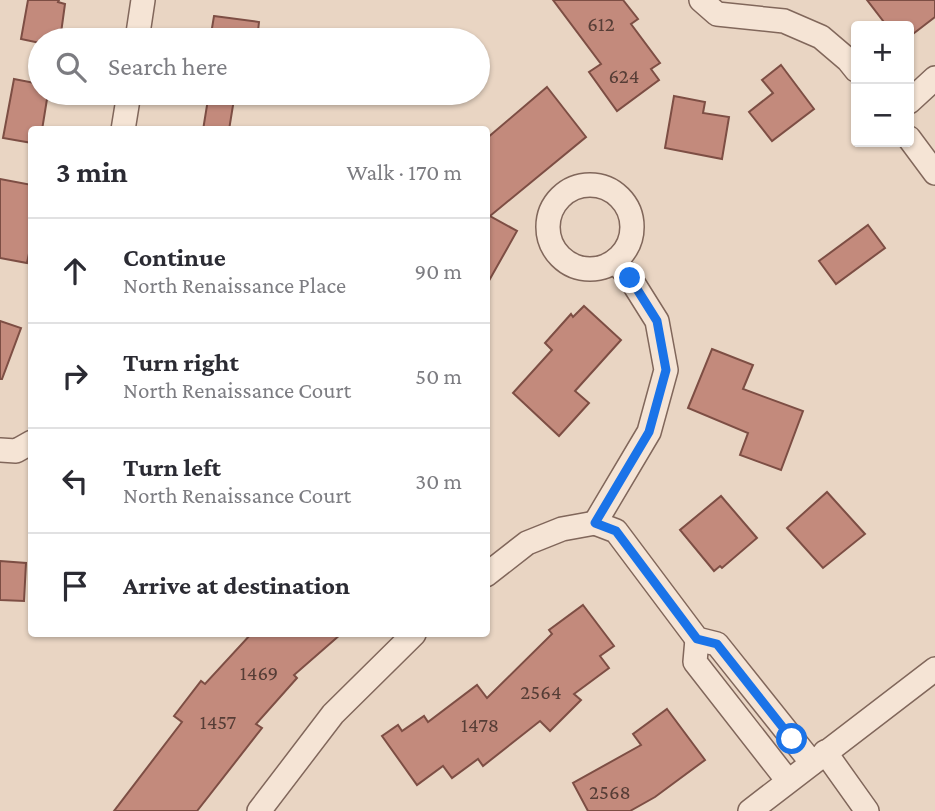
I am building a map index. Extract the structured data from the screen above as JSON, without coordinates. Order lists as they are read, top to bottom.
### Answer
{
  "house_numbers": [
    "612",
    "624",
    "1469",
    "2564",
    "1457",
    "1478",
    "2568"
  ],
  "page": {
    "map_buttons": ["+", "−"],
    "search": "Search here",
    "heading": ["3 min", "Walk · 170 m"],
    "list": [
      ["Continue", "North Renaissance Place", "90 m"],
      ["Turn right", "North Renaissance Court", "50 m"],
      ["Turn left", "North Renaissance Court", "30 m"],
      "Arrive at destination"
    ]
  }
}
